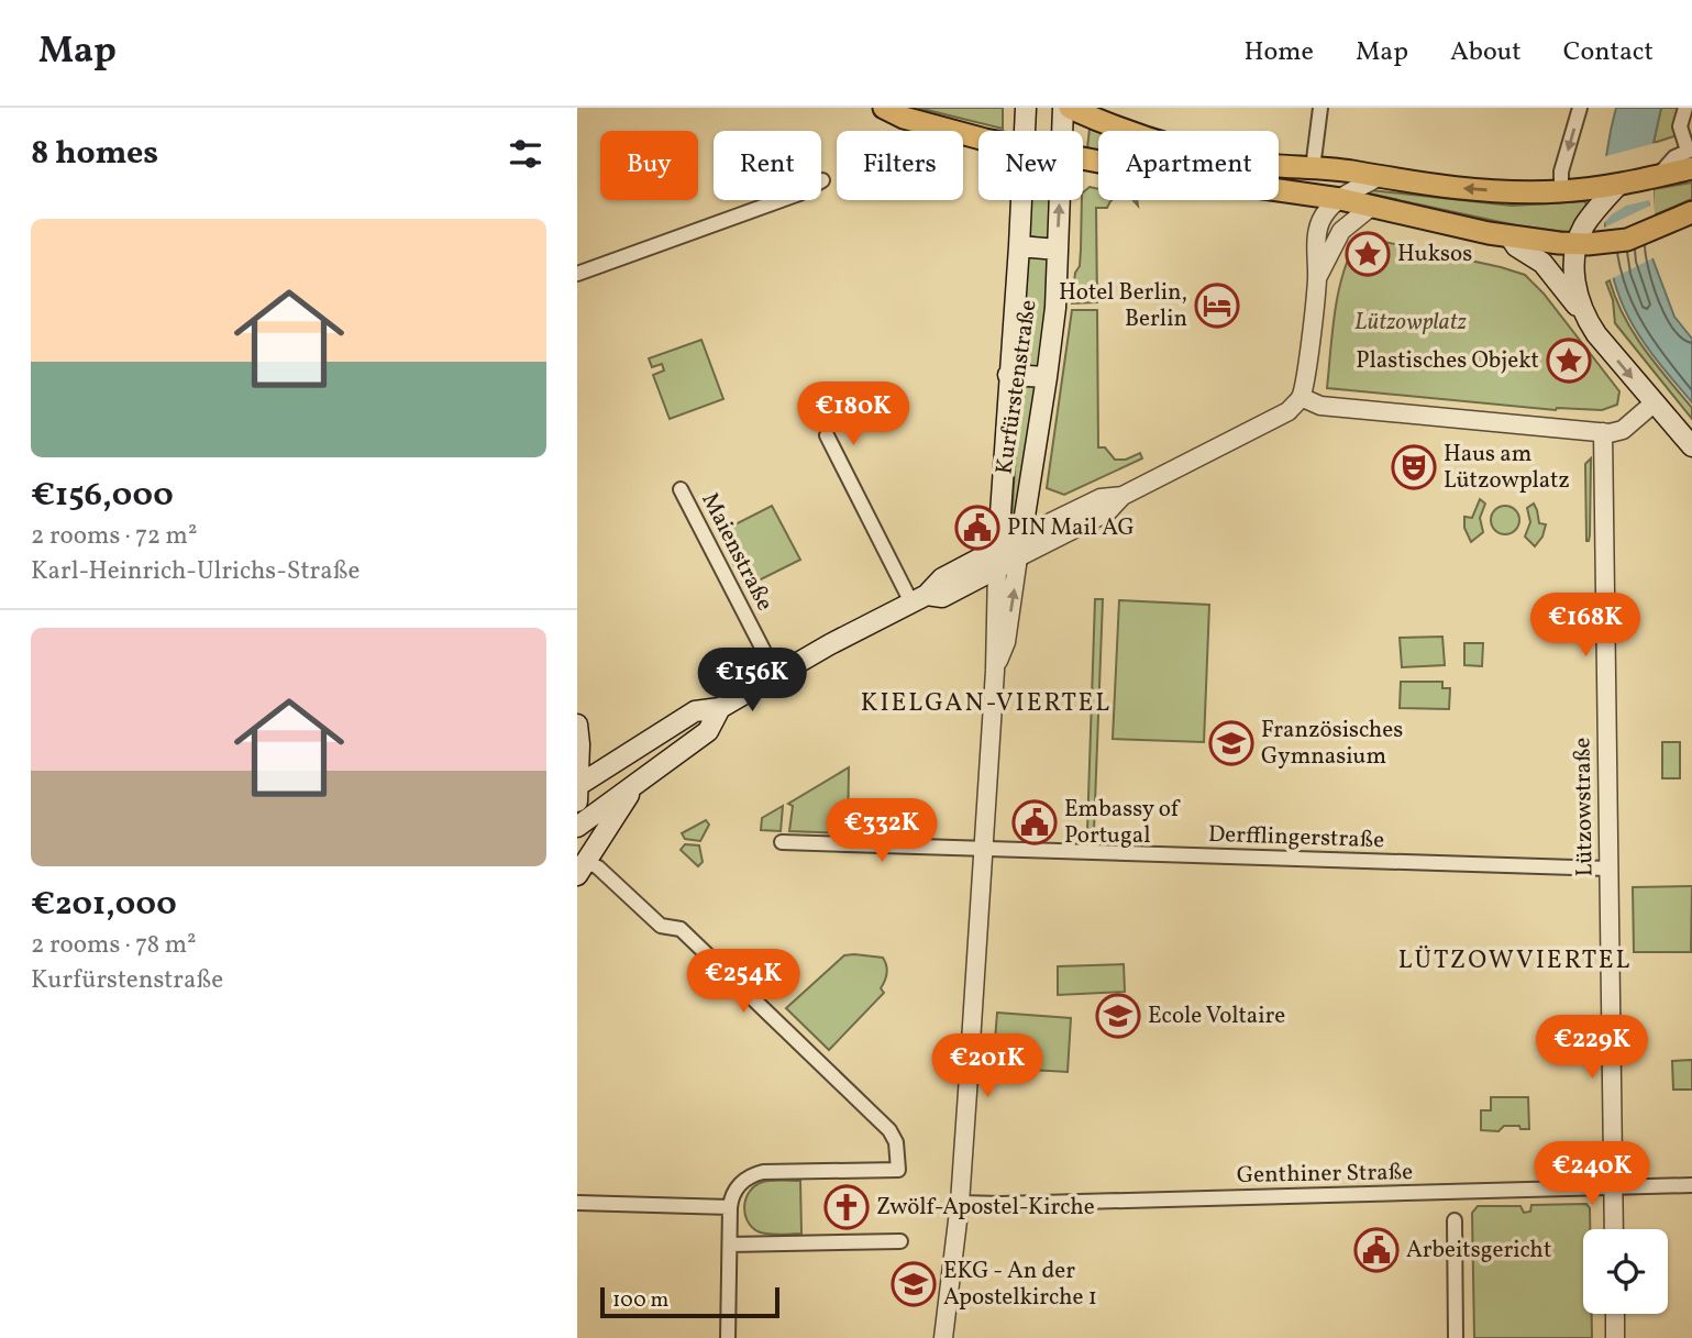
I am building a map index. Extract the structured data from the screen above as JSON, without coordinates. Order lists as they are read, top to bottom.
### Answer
{
  "streets": {
    "main road": ["Kurfürstenstraße"],
    "street": [
      "Maienstraße",
      "Lützowstraße",
      "Derfflingerstraße",
      "Genthiner Straße"
    ]
  },
  "crossings": [
    ["Kurfürstenstraße", "Derfflingerstraße"],
    ["Kurfürstenstraße", "Genthiner Straße"],
    ["Lützowstraße", "Derfflingerstraße"],
    ["Lützowstraße", "Genthiner Straße"]
  ],
  "districts": ["KIELGAN-VIERTEL", "LÜTZOWVIERTEL"],
  "parks": ["Lützowplatz"],
  "places": {
    "place": ["Huksos", "Plastisches Objekt"],
    "hotel": ["Hotel Berlin, Berlin"],
    "theatre": ["Haus am Lützowplatz"],
    "public building": ["PIN Mail AG", "Embassy of Portugal", "Arbeitsgericht"],
    "school or university": ["Französisches Gymnasium", "Ecole Voltaire", "EKG - An der Apostelkirche 1"],
    "church": ["Zwölf-Apostel-Kirche"]
  },
  "scale_bar": "100 m",
  "page": {
    "header": "Map",
    "nav": [
      "Home",
      "Map",
      "About",
      "Contact"
    ],
    "heading": "8 homes",
    "chip": [
      "Buy",
      "Rent",
      "Filters",
      "New",
      "Apartment"
    ],
    "list": [
      {
        "name": "€156,000",
        "note": "2 rooms · 72 m² · Karl-Heinrich-Ulrichs-Straße"
      },
      {
        "name": "€201,000",
        "note": "2 rooms · 78 m² · Kurfürstenstraße"
      }
    ],
    "price": [
      "€180K",
      "€168K",
      "€156K",
      "€332K",
      "€254K",
      "€229K",
      "€201K",
      "€240K"
    ],
    "scale": "100 m"
  }
}
